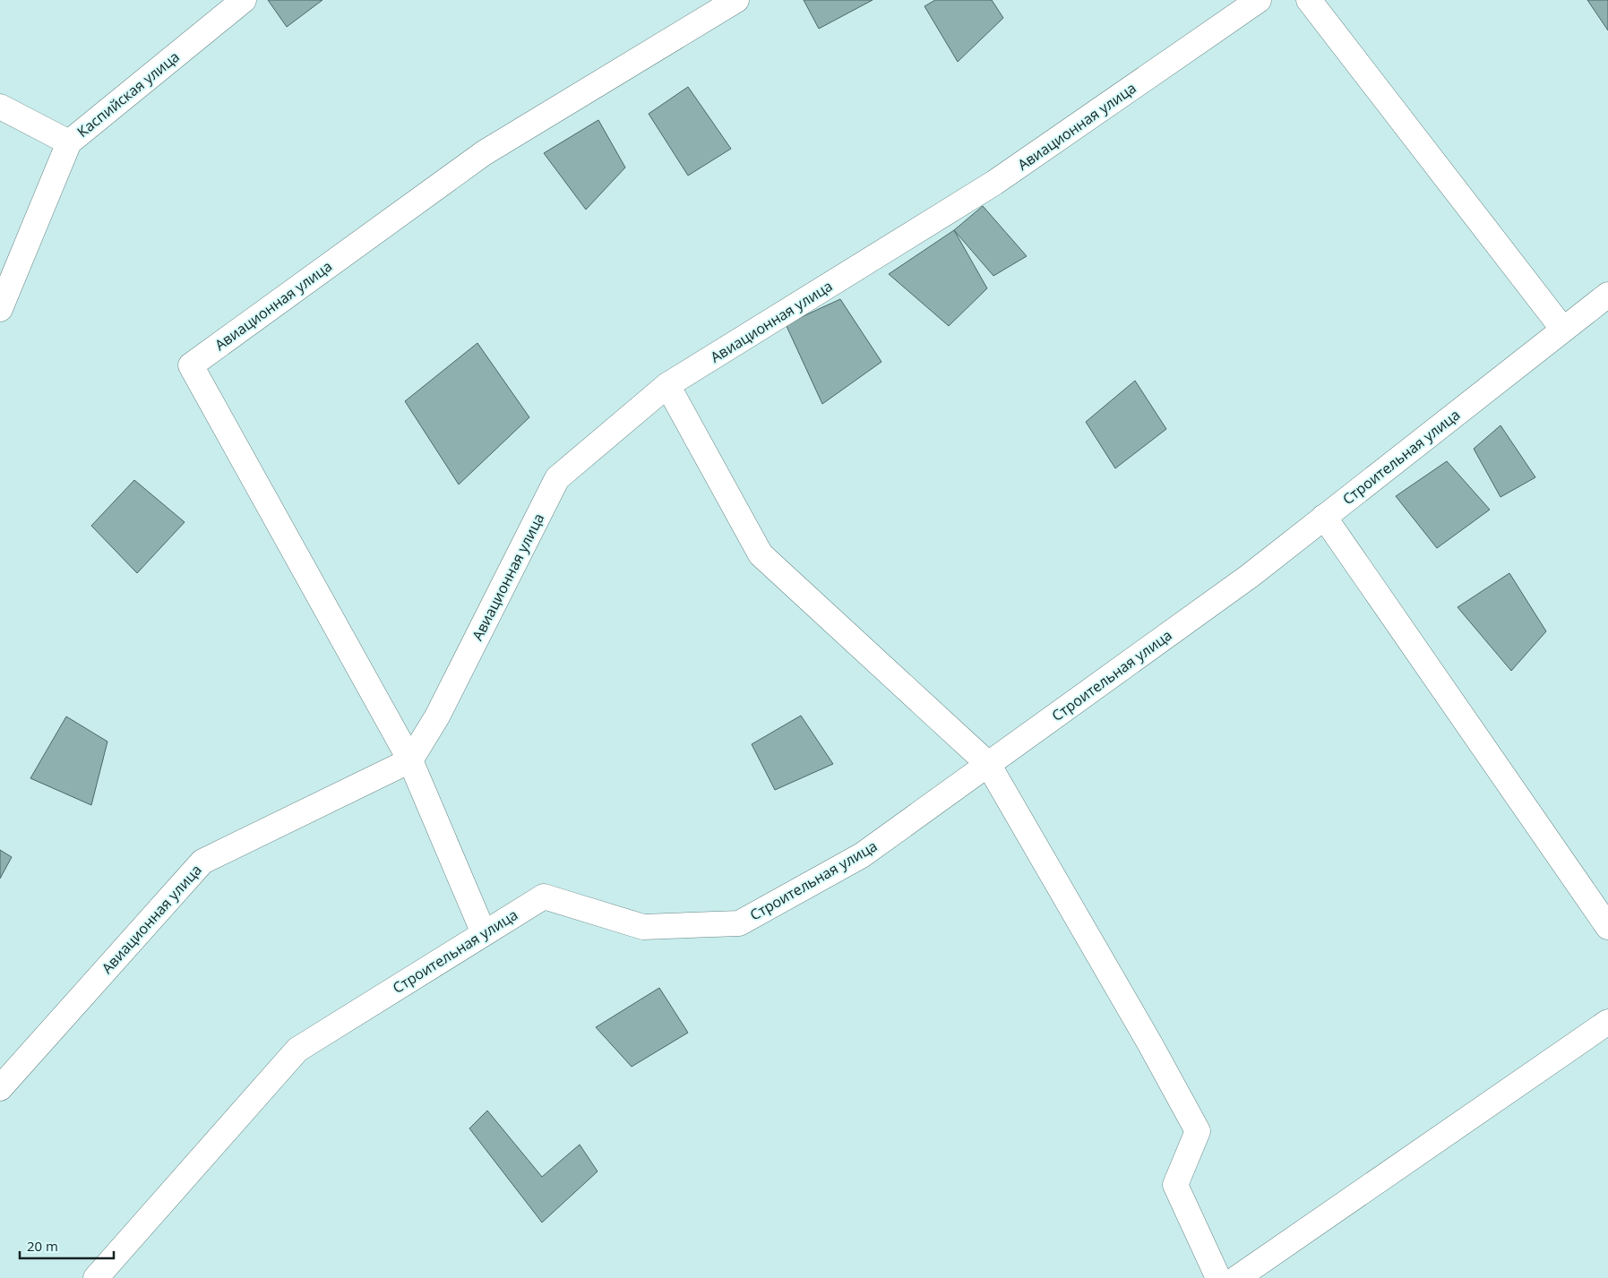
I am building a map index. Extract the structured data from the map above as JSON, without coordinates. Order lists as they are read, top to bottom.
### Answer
{
  "streets": {
    "street": ["Каспийская улица", "Авиационная улица", "Строительная улица"]
  },
  "scale_bar": "20 m"
}
